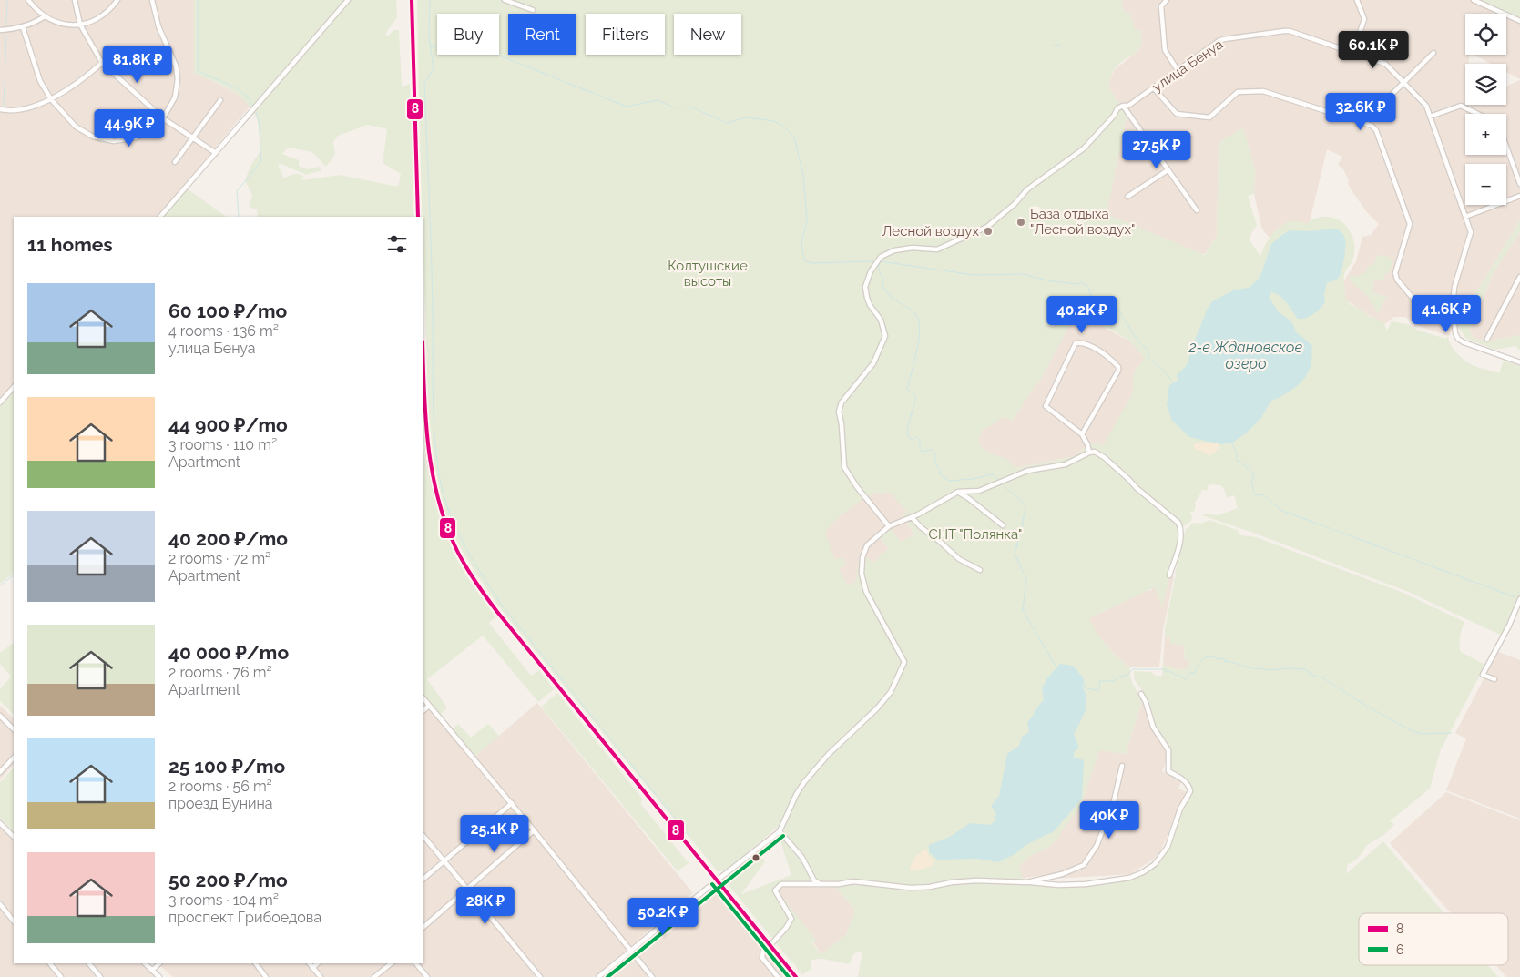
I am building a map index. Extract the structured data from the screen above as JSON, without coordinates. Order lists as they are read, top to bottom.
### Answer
{
  "streets": {
    "street": ["улица Бенуа"]
  },
  "water": ["2-е Ждановское озеро"],
  "parks": ["Колтушские высоты", "СНТ \"Полянка\""],
  "places": ["База отдыха \"Лесной воздух\"", "Лесной воздух"],
  "lines": ["transit line 8", "transit line 6"],
  "legend": ["8", "6"],
  "page": {
    "map_buttons": ["+", "−"],
    "chip": [
      "Buy",
      "Rent",
      "Filters",
      "New"
    ],
    "price": [
      "60.1K ₽",
      "81.8K ₽",
      "32.6K ₽",
      "44.9K ₽",
      "27.5K ₽",
      "41.6K ₽",
      "40.2K ₽",
      "40K ₽",
      "25.1K ₽",
      "28K ₽",
      "50.2K ₽"
    ],
    "heading": "11 homes",
    "list": [
      {
        "name": "60 100 ₽/mo",
        "note": "4 rooms · 136 m² · улица Бенуа"
      },
      {
        "name": "44 900 ₽/mo",
        "note": "3 rooms · 110 m² · Apartment"
      },
      {
        "name": "40 200 ₽/mo",
        "note": "2 rooms · 72 m² · Apartment"
      },
      {
        "name": "40 000 ₽/mo",
        "note": "2 rooms · 76 m² · Apartment"
      },
      {
        "name": "25 100 ₽/mo",
        "note": "2 rooms · 56 m² · проезд Бунина"
      },
      {
        "name": "50 200 ₽/mo",
        "note": "3 rooms · 104 m² · проспект Грибоедова"
      }
    ]
  }
}
